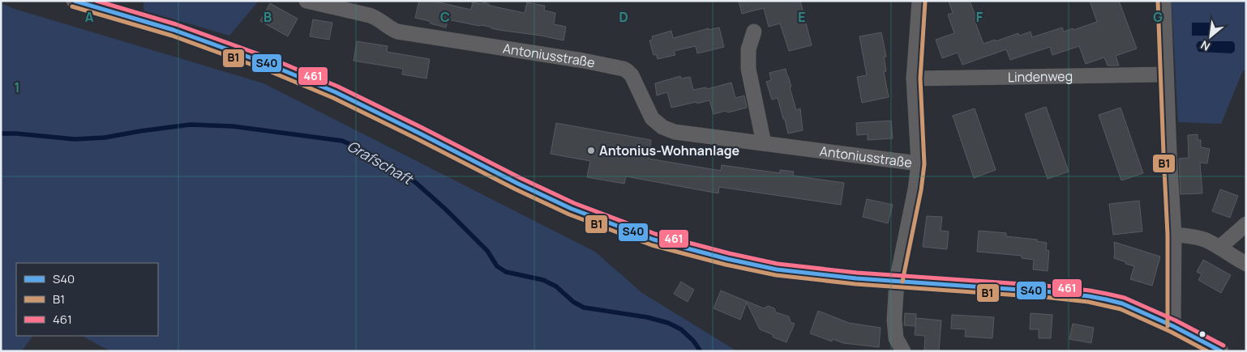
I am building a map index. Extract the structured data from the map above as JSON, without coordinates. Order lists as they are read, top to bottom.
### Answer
{
  "streets": {
    "street": ["Antoniusstraße", "Lindenweg"]
  },
  "water": ["Grafschaft"],
  "places": ["Antonius-Wohnanlage"],
  "lines": ["transit line S40", "transit line B1", "transit line 461"],
  "legend": ["S40", "B1", "461"],
  "north": "bottom left",
  "grid": {
    "columns": [
      "A",
      "B",
      "C",
      "D",
      "E",
      "F",
      "G"
    ],
    "rows": ["1"]
  }
}
